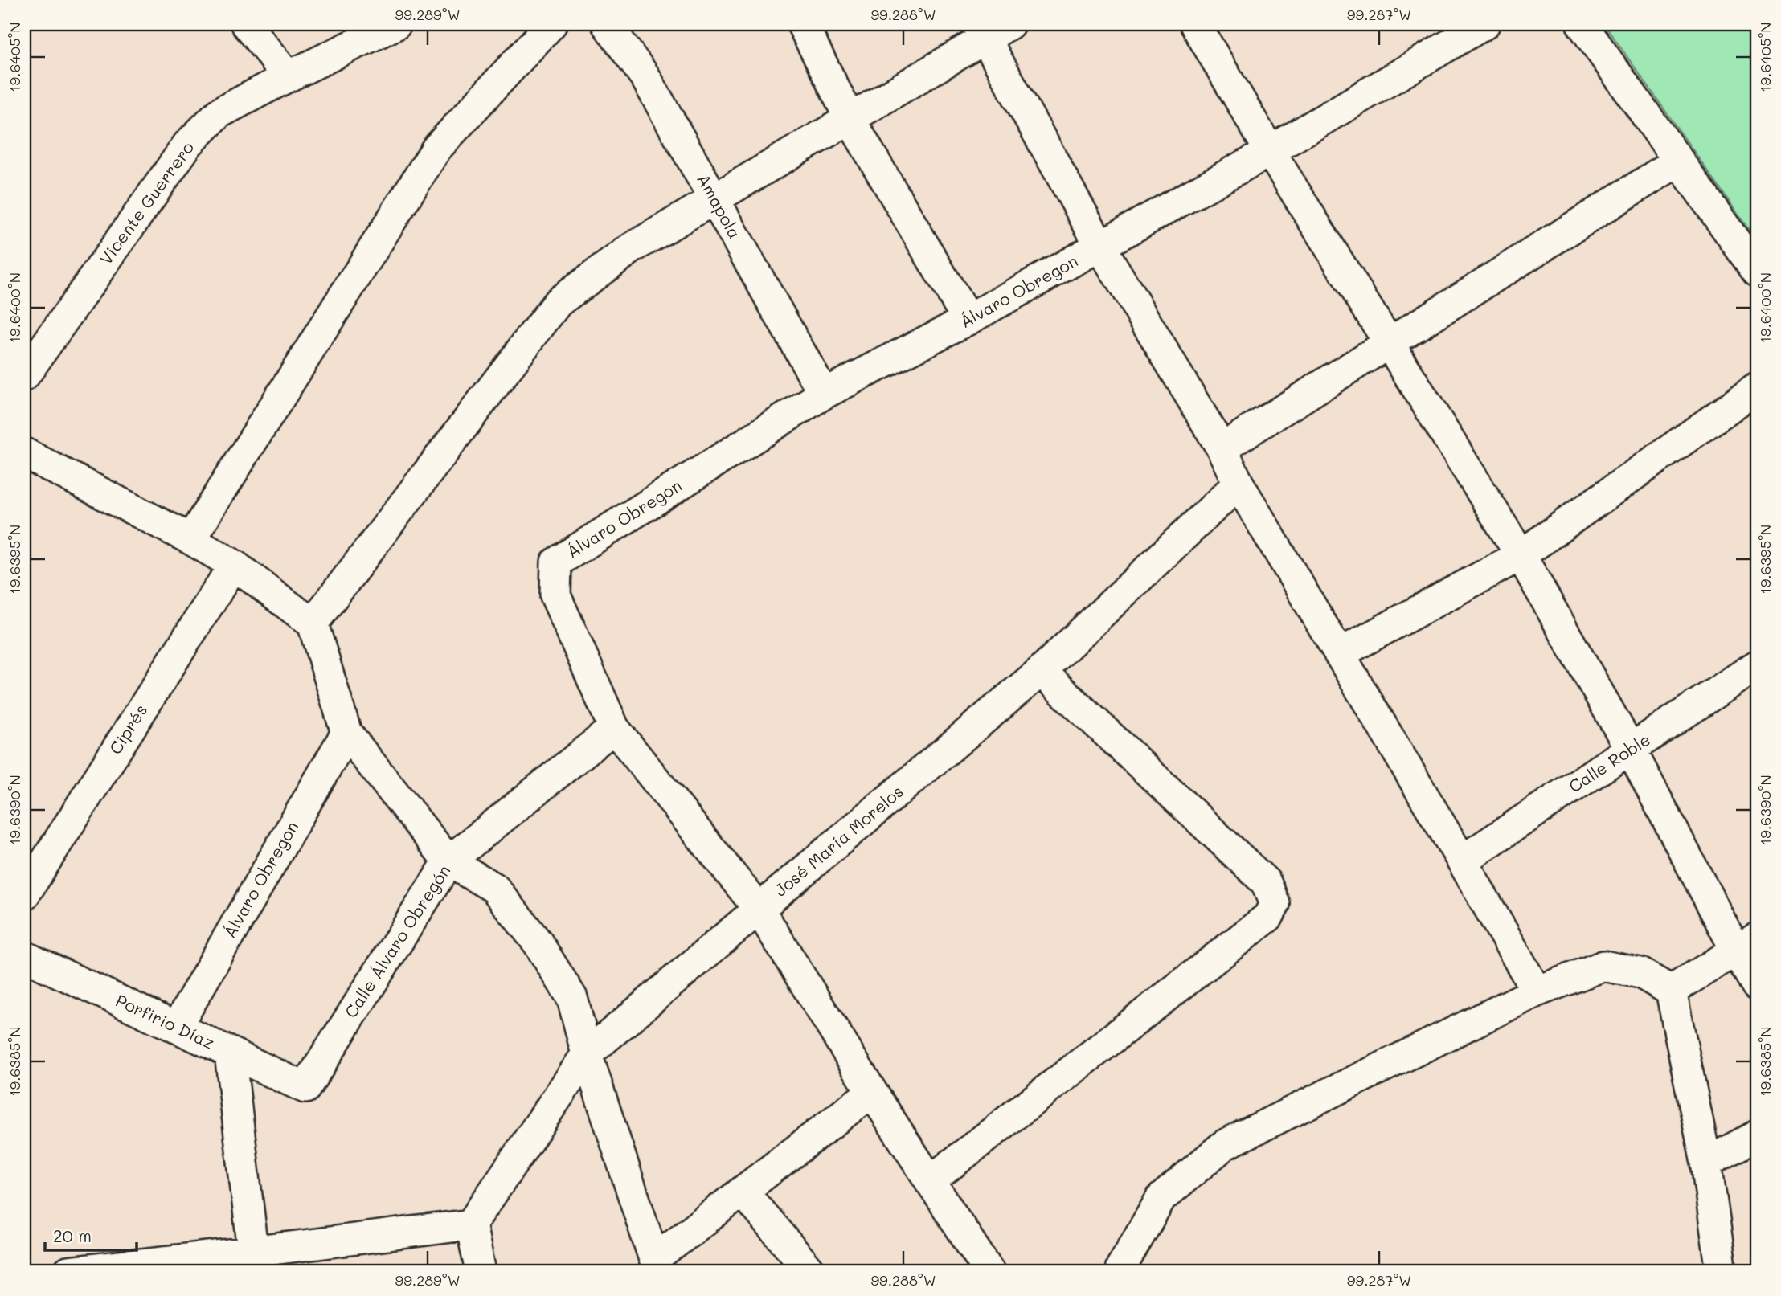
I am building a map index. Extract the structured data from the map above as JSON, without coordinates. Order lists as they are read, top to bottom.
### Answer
{
  "streets": {
    "street": [
      "Vicente Guerrero",
      "Amapola",
      "Álvaro Obregon",
      "Ciprés",
      "Calle Roble",
      "José María Morelos",
      "Calle Álvaro Obregón",
      "Porfirio Díaz"
    ]
  },
  "crossings": [
    ["Amapola", "Álvaro Obregon"],
    ["Álvaro Obregon", "Calle Álvaro Obregón"],
    ["Álvaro Obregon", "Porfirio Díaz"],
    ["Calle Álvaro Obregón", "Porfirio Díaz"]
  ],
  "scale_bar": "20 m",
  "coordinates": [
    "99.289°W",
    "99.288°W",
    "99.287°W",
    "19.6405°N",
    "19.6400°N",
    "19.6395°N",
    "19.6390°N",
    "19.6385°N"
  ]
}
